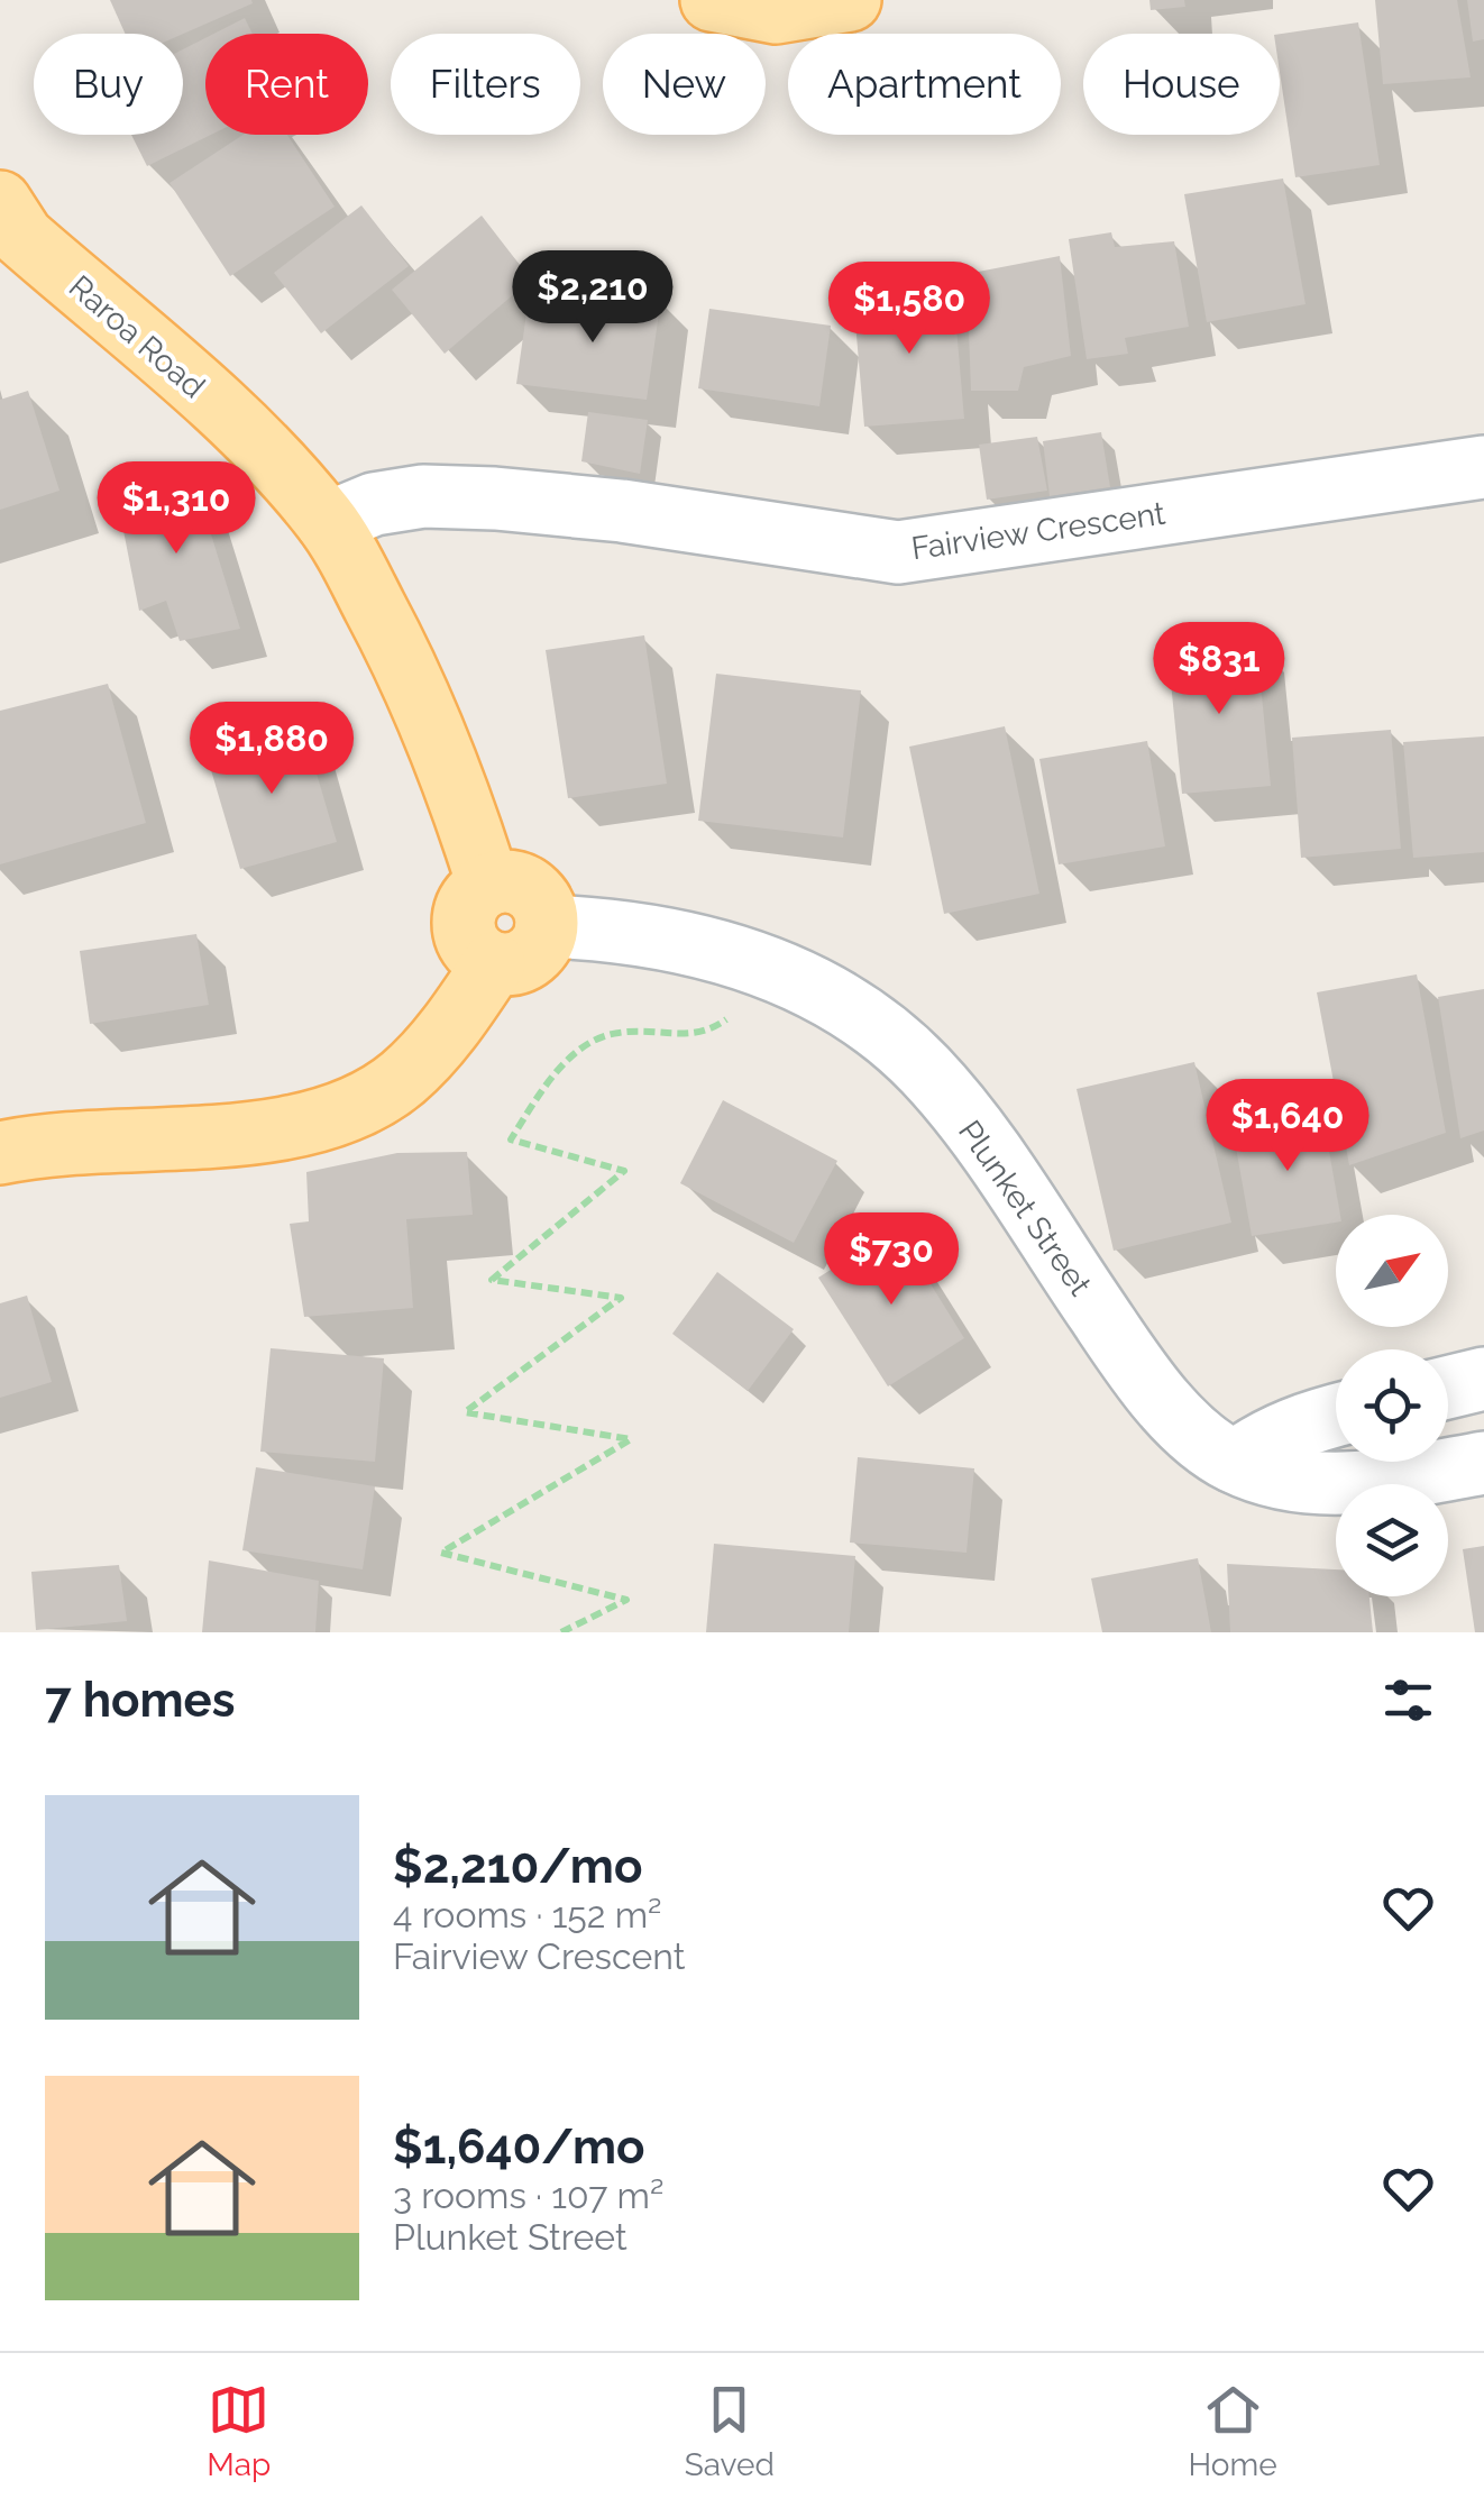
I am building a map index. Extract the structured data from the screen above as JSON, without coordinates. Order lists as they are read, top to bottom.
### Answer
{
  "streets": {
    "main road": ["Raroa Road"],
    "street": ["Fairview Crescent", "Plunket Street"]
  },
  "crossings": [
    ["Raroa Road", "Fairview Crescent"],
    ["Raroa Road", "Plunket Street"]
  ],
  "north": "top right",
  "page": {
    "chip": [
      "Buy",
      "Rent",
      "Filters",
      "New",
      "Apartment",
      "House"
    ],
    "price": [
      "$2,210",
      "$1,580",
      "$1,310",
      "$831",
      "$1,880",
      "$1,640",
      "$730"
    ],
    "heading": "7 homes",
    "list": [
      {
        "name": "$2,210/mo",
        "note": "4 rooms · 152 m² · Fairview Crescent"
      },
      {
        "name": "$1,640/mo",
        "note": "3 rooms · 107 m² · Plunket Street"
      }
    ],
    "tabs": ["Map", "Saved", "Home"]
  }
}
